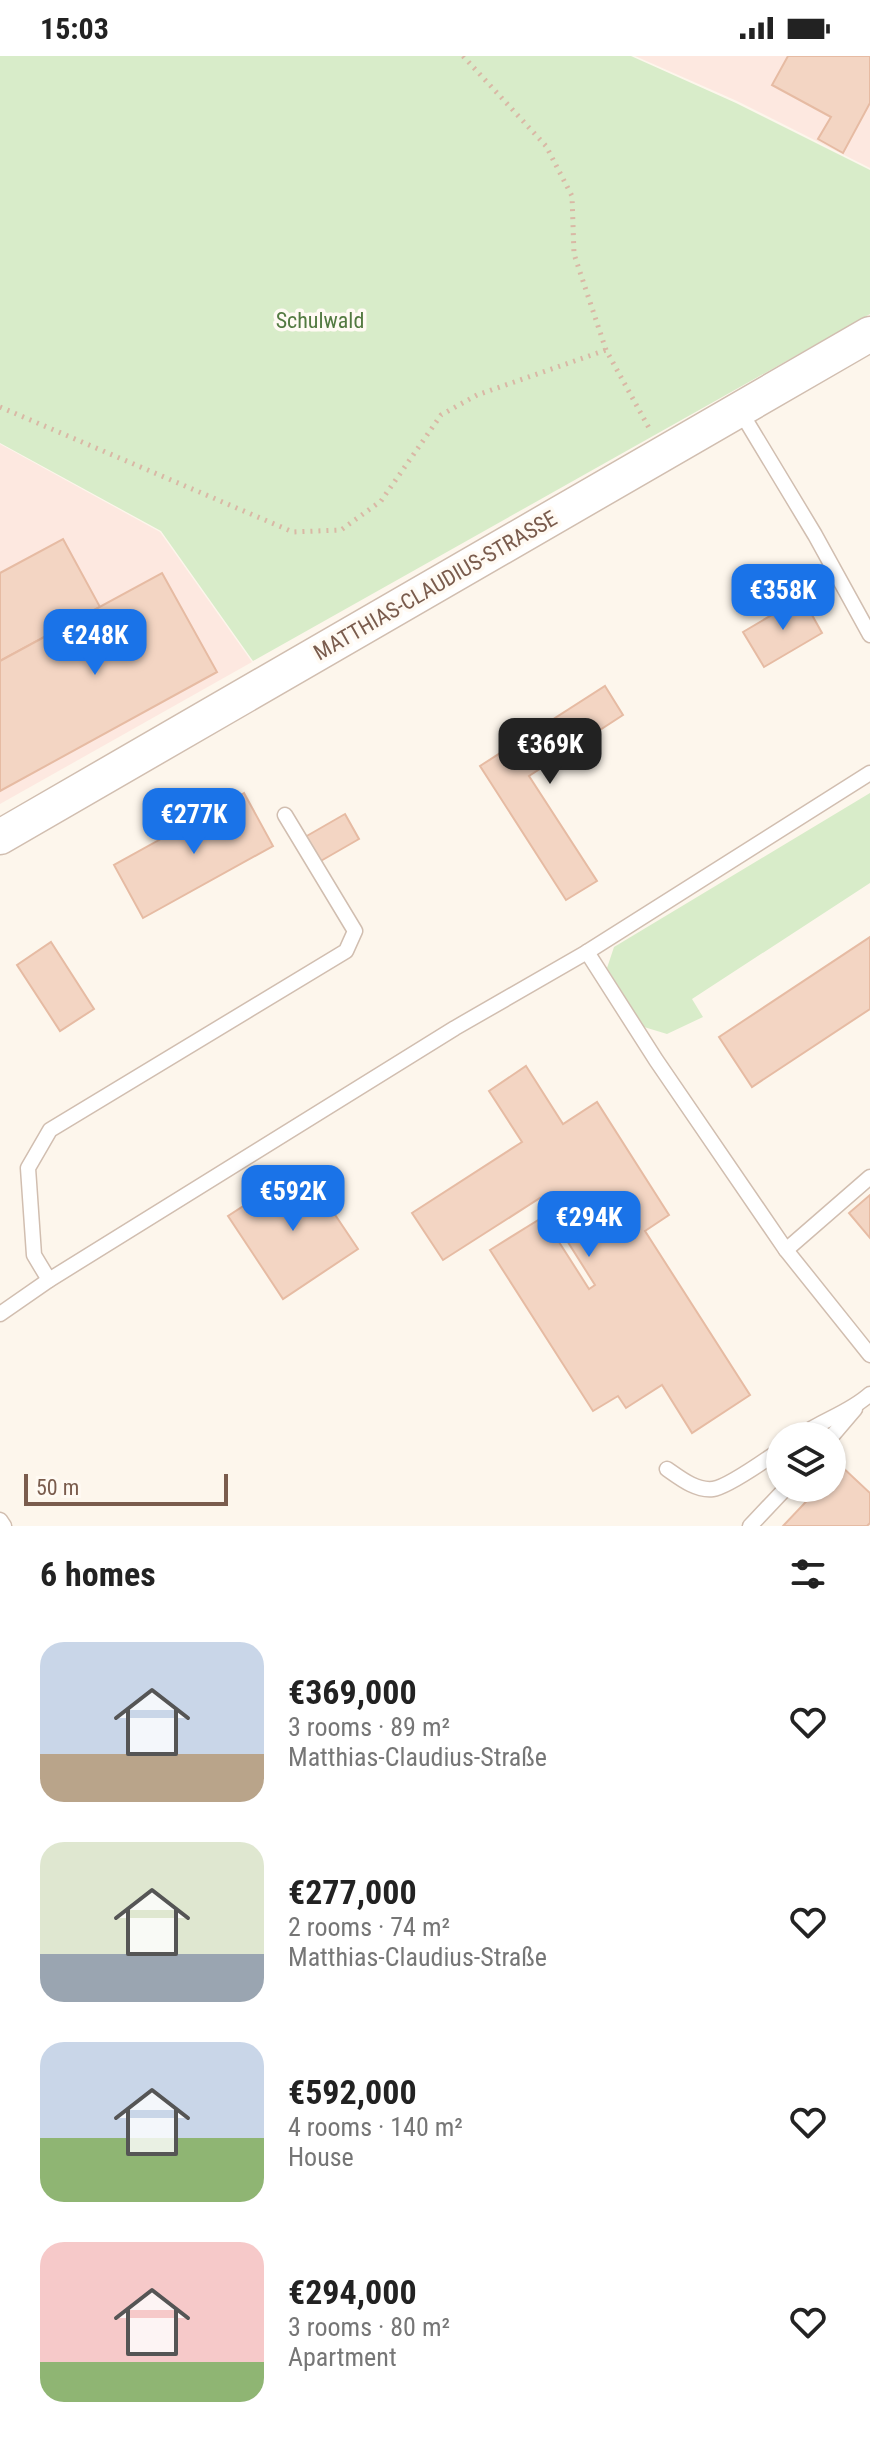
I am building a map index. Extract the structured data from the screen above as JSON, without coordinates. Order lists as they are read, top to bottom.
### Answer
{
  "streets": {
    "street": ["MATTHIAS-CLAUDIUS-STRASSE"]
  },
  "parks": ["Schulwald"],
  "scale_bar": "50 m",
  "page": {
    "status": "15:03",
    "price": [
      "€358K",
      "€248K",
      "€369K",
      "€277K",
      "€592K",
      "€294K"
    ],
    "scale": "50 m",
    "heading": "6 homes",
    "list": [
      {
        "name": "€369,000",
        "note": "3 rooms · 89 m² · Matthias-Claudius-Straße"
      },
      {
        "name": "€277,000",
        "note": "2 rooms · 74 m² · Matthias-Claudius-Straße"
      },
      {
        "name": "€592,000",
        "note": "4 rooms · 140 m² · House"
      },
      {
        "name": "€294,000",
        "note": "3 rooms · 80 m² · Apartment"
      }
    ]
  }
}
